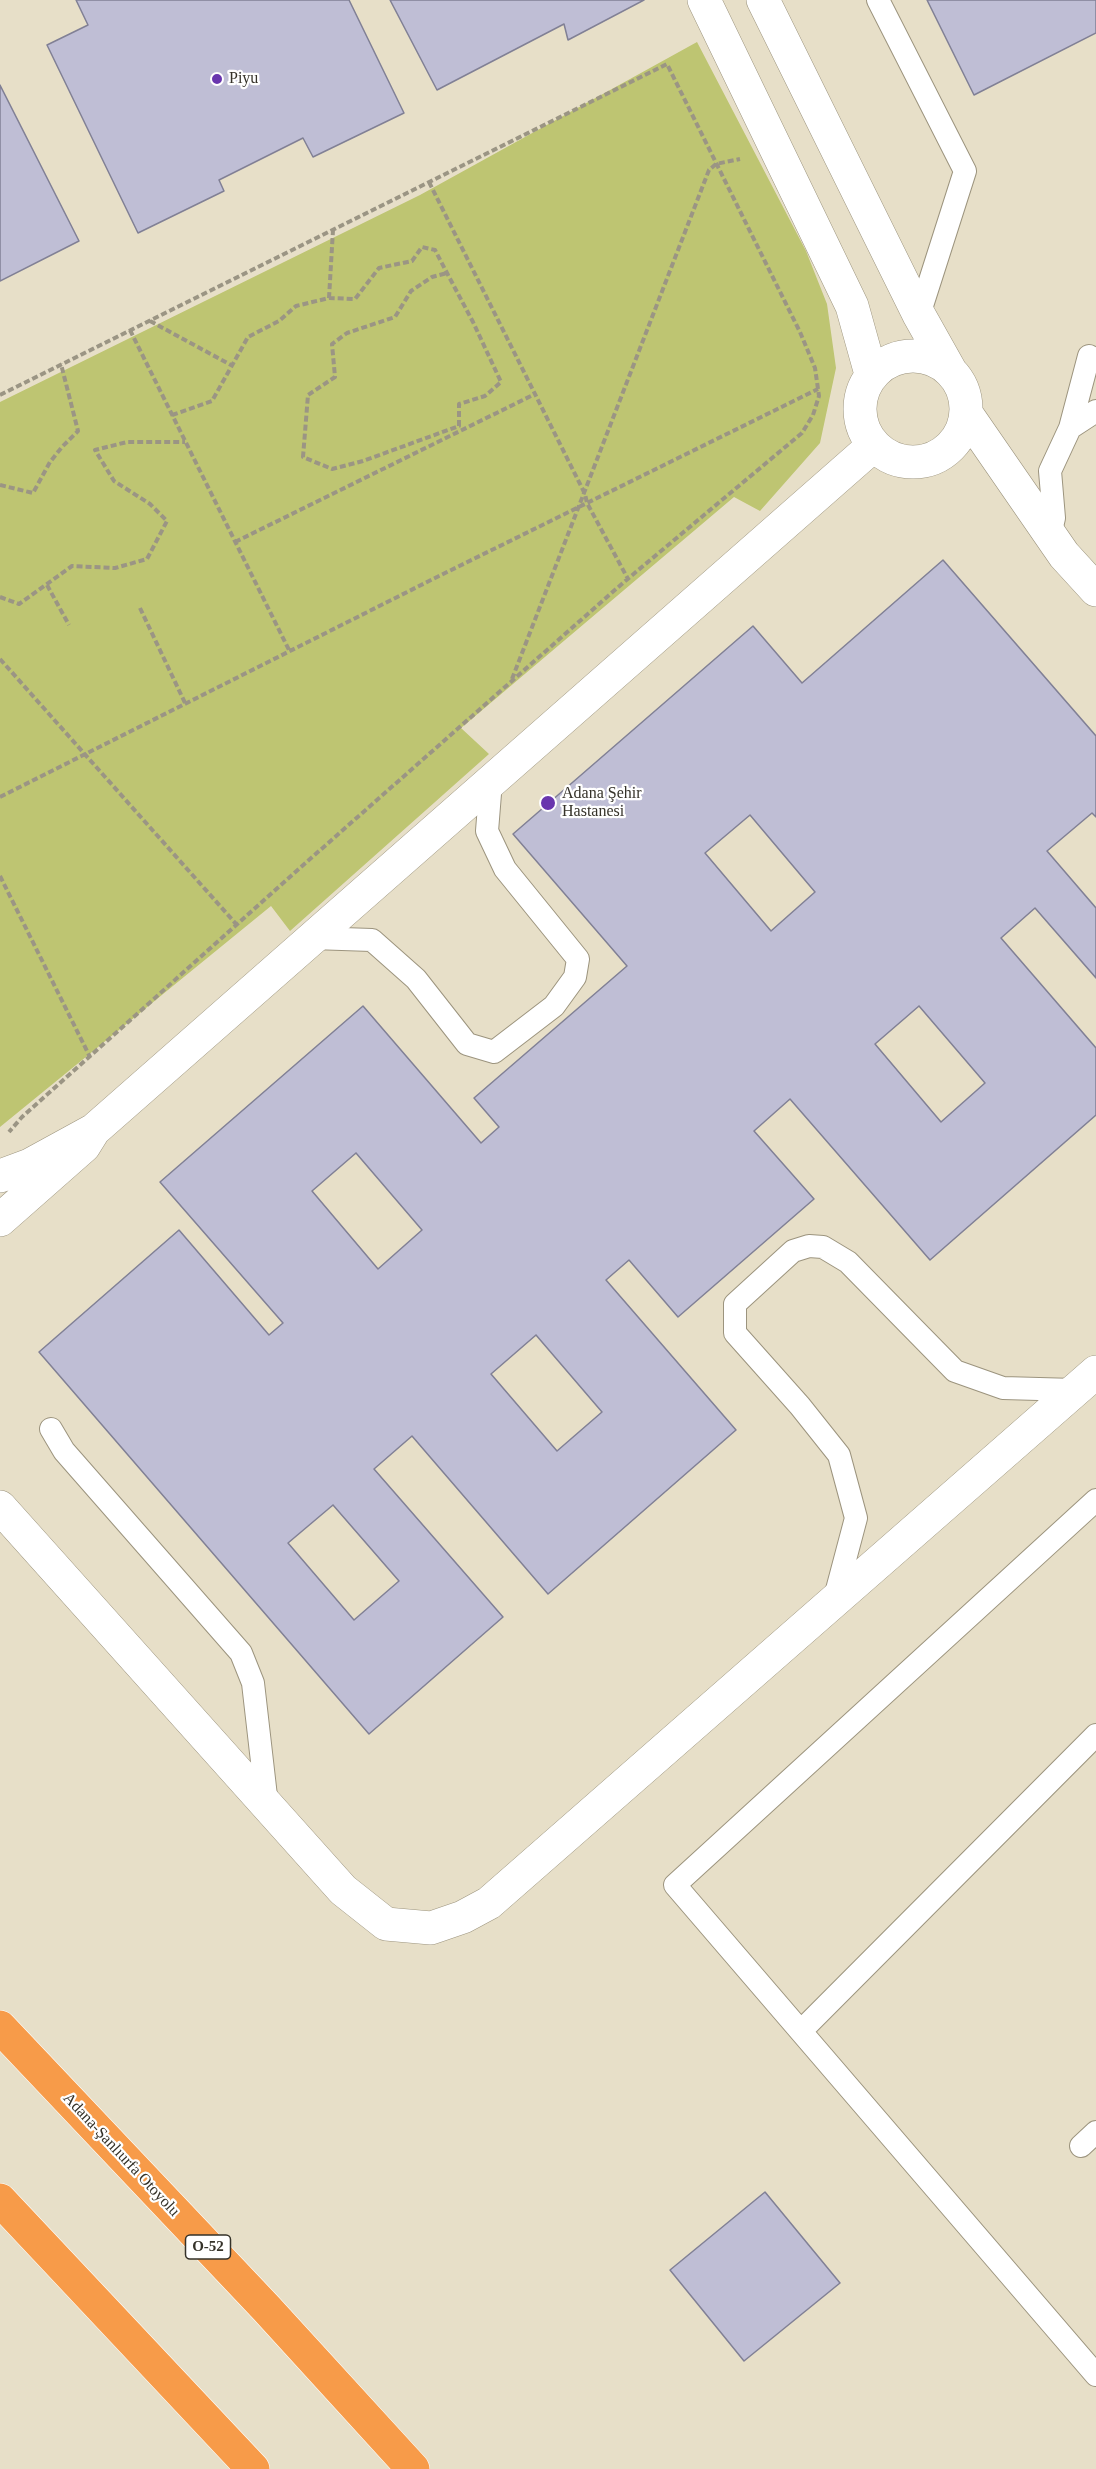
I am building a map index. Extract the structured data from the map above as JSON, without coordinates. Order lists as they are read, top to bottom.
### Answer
{
  "streets": {
    "highway": ["Adana-Şanlıurfa Otoyolu", "O-52"]
  },
  "places": ["Piyu", "Adana Şehir Hastanesi"]
}
